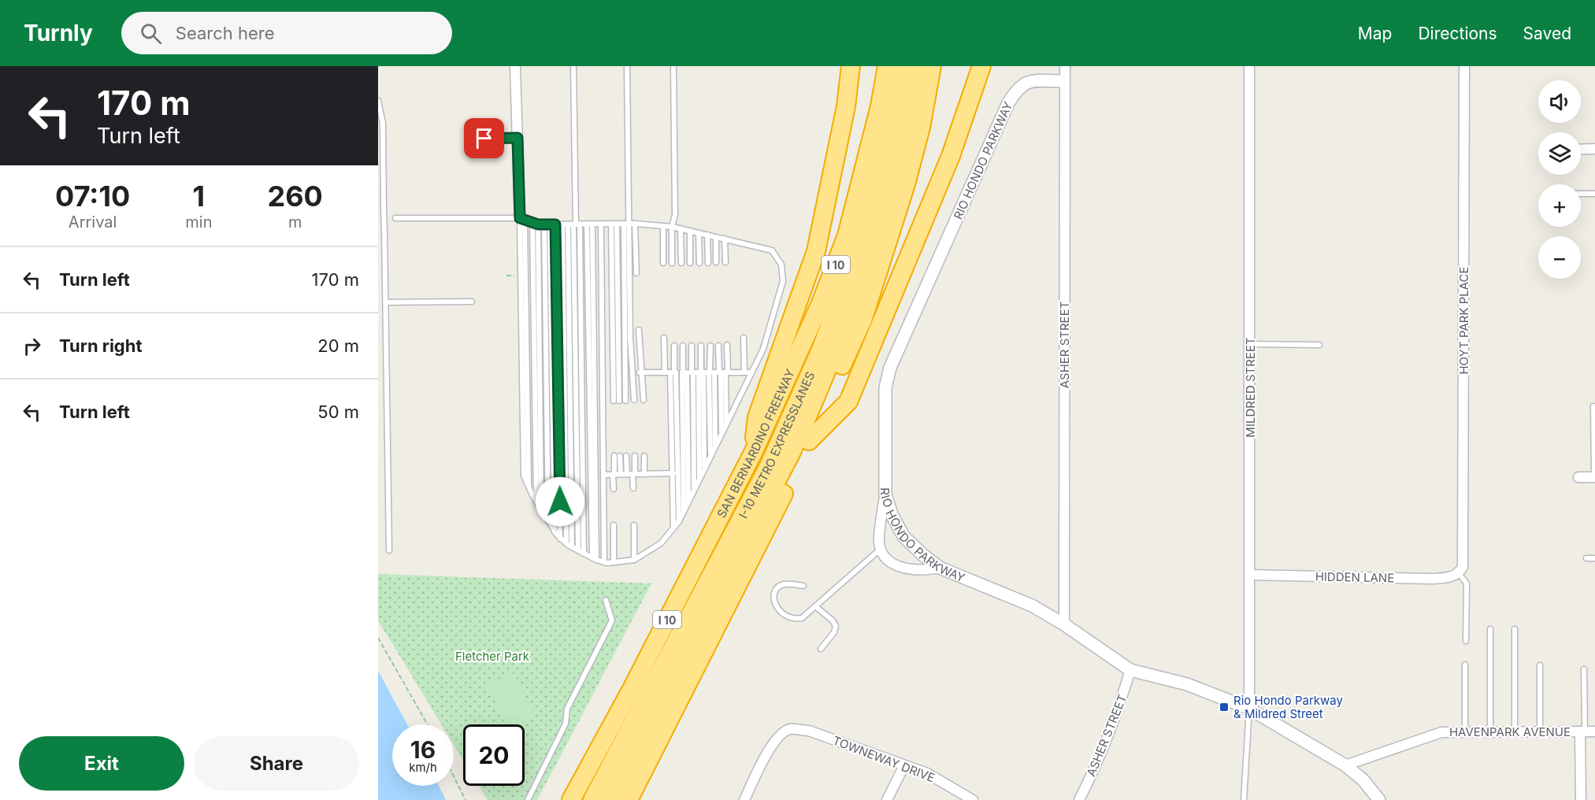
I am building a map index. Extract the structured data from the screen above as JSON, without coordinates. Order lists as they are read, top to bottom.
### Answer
{
  "streets": {
    "highway": ["I 10", "SAN BERNARDINO FREEWAY", "I-10 METRO EXPRESSLANES"],
    "street": [
      "RIO HONDO PARKWAY",
      "HOYT PARK PLACE",
      "ASHER STREET",
      "MILDRED STREET",
      "HIDDEN LANE",
      "HAVENPARK AVENUE",
      "TOWNEWAY DRIVE"
    ]
  },
  "crossings": [
    ["RIO HONDO PARKWAY", "ASHER STREET"],
    ["RIO HONDO PARKWAY", "MILDRED STREET"],
    ["RIO HONDO PARKWAY", "HAVENPARK AVENUE"],
    ["HOYT PARK PLACE", "HIDDEN LANE"],
    ["MILDRED STREET", "HIDDEN LANE"]
  ],
  "parks": ["Fletcher Park"],
  "places": {
    "transit": ["Rio Hondo Parkway & Mildred Street"]
  },
  "page": {
    "header": "Turnly",
    "search": "Search here",
    "nav": ["Map", "Directions", "Saved"],
    "turn": ["170 m", "Turn left"],
    "map_buttons": ["+", "−"],
    "eta": [
      "07:10",
      "Arrival",
      "1",
      "min",
      "260",
      "m"
    ],
    "list": [
      {
        "name": "Turn left",
        "value": "170 m"
      },
      {
        "name": "Turn right",
        "value": "20 m"
      },
      {
        "name": "Turn left",
        "value": "50 m"
      }
    ],
    "speed": "16 km/h",
    "limit": "20",
    "buttons": ["Exit", "Share"]
  }
}
